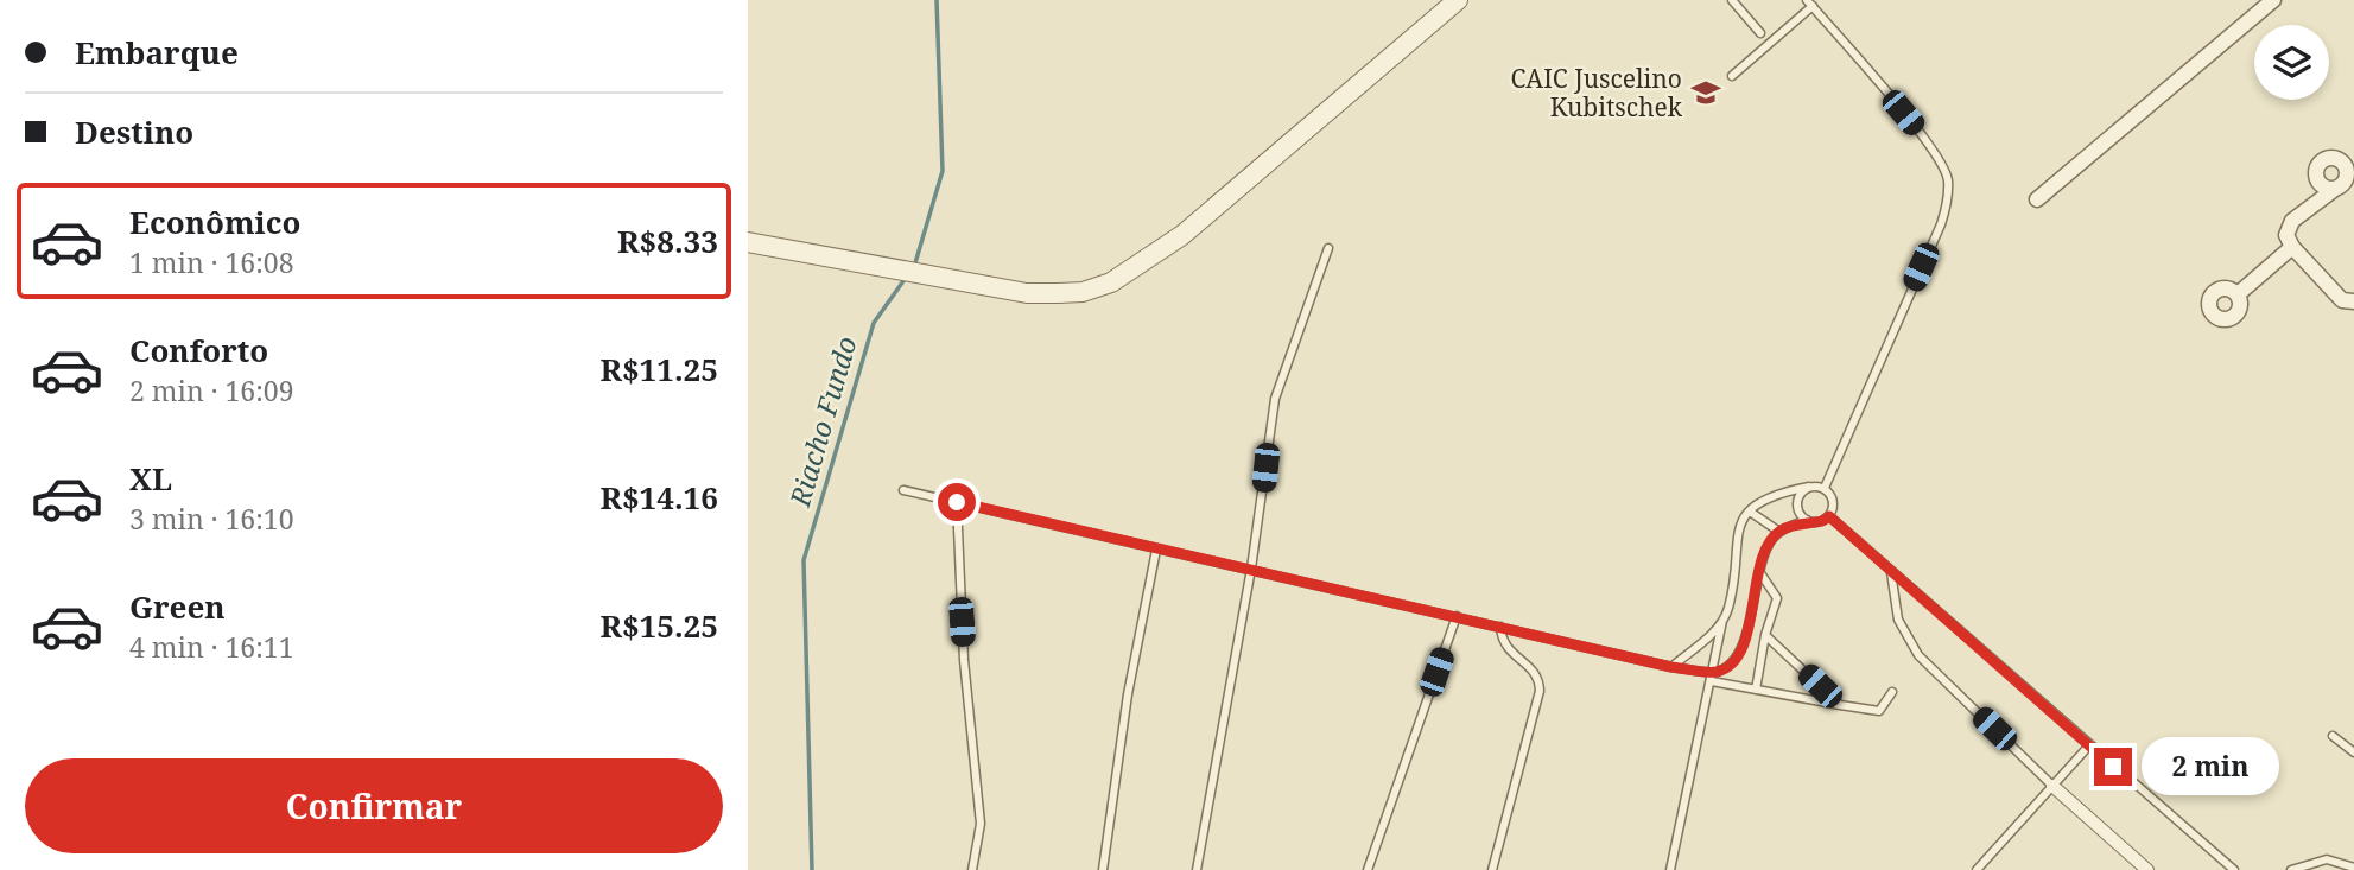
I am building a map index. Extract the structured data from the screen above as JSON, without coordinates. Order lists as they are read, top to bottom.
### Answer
{
  "water": ["Riacho Fundo"],
  "places": {
    "school or university": ["CAIC Juscelino Kubitschek"]
  },
  "page": {
    "banner": ["Embarque", "Destino"],
    "list": [
      {
        "name": "Econômico",
        "note": "1 min · 16:08",
        "value": "R$8.33"
      },
      {
        "name": "Conforto",
        "note": "2 min · 16:09",
        "value": "R$11.25"
      },
      {
        "name": "XL",
        "note": "3 min · 16:10",
        "value": "R$14.16"
      },
      {
        "name": "Green",
        "note": "4 min · 16:11",
        "value": "R$15.25"
      }
    ],
    "bubble": "2 min",
    "buttons": "Confirmar"
  }
}
